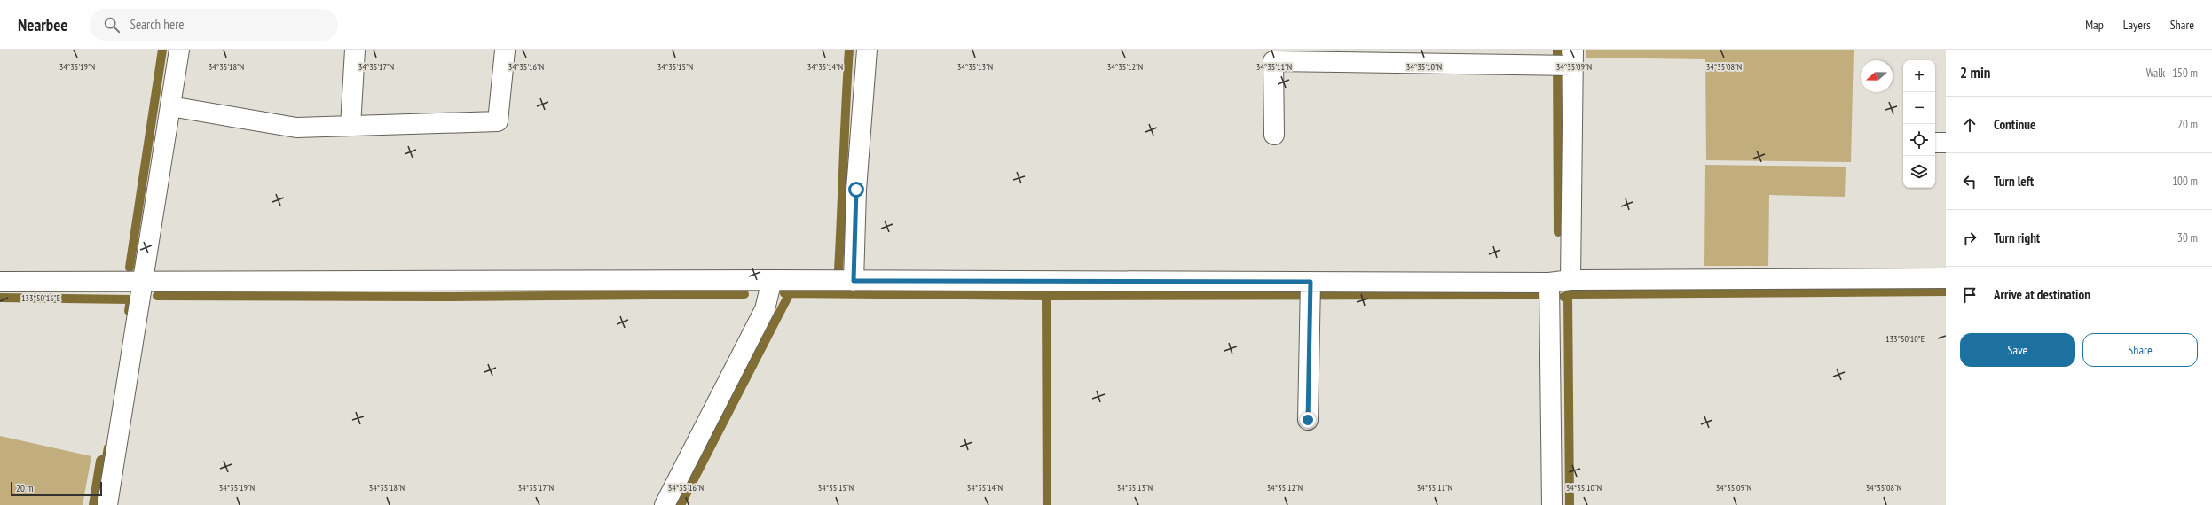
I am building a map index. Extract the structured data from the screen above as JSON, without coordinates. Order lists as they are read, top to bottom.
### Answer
{
  "scale_bar": "20 m",
  "north": "left",
  "page": {
    "header": "Nearbee",
    "search": "Search here",
    "nav": ["Map", "Layers", "Share"],
    "heading": ["2 min", "Walk · 150 m"],
    "map_buttons": ["+", "−"],
    "list": [
      ["Continue", "20 m"],
      ["Turn left", "100 m"],
      ["Turn right", "30 m"],
      "Arrive at destination"
    ],
    "buttons": ["Save", "Share"],
    "scale": "20 m"
  },
  "coordinates": [
    "34°35'19\"N",
    "34°35'18\"N",
    "34°35'17\"N",
    "34°35'16\"N",
    "34°35'14\"N",
    "34°35'13\"N",
    "34°35'09\"N",
    "34°35'15\"N",
    "34°35'12\"N",
    "34°35'11\"N",
    "34°35'10\"N",
    "34°35'08\"N",
    "133°50'16\"E",
    "133°50'10\"E"
  ]
}
